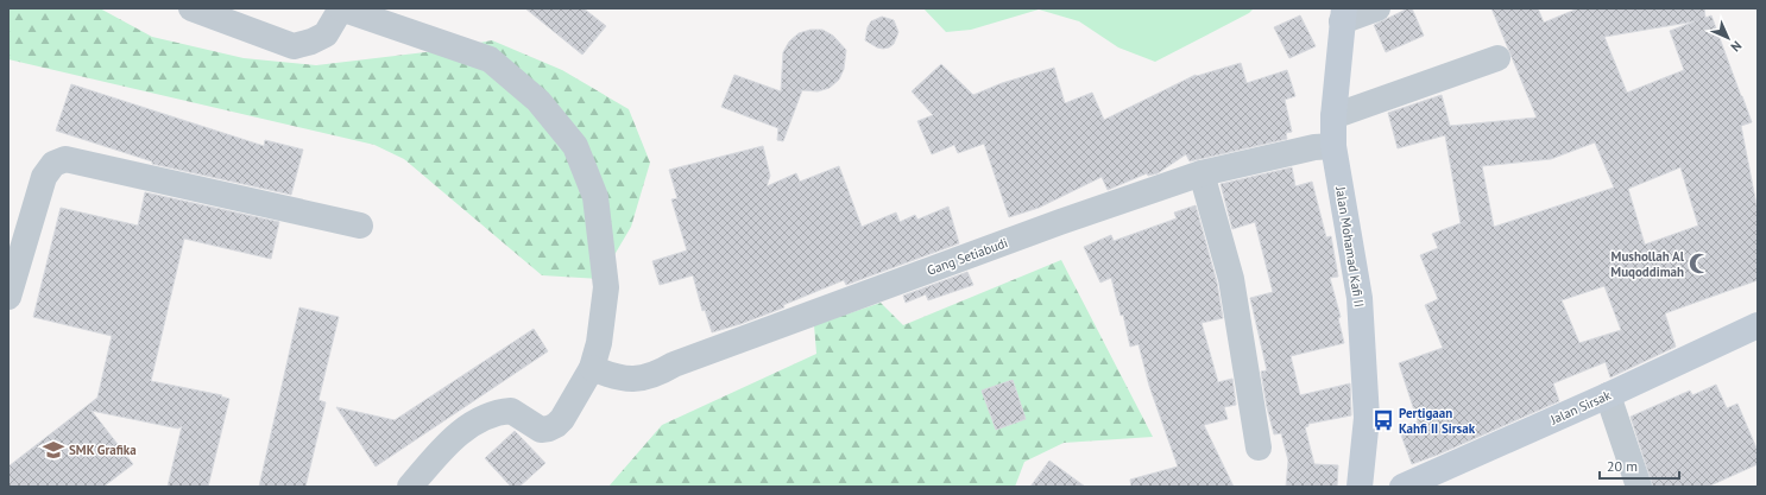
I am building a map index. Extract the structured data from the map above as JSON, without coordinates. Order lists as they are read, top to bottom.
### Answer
{
  "streets": {
    "main road": ["Jalan Mohamad Kafi II", "Jalan Sirsak"],
    "street": ["Gang Setiabudi"]
  },
  "crossings": [
    ["Jalan Mohamad Kafi II", "Gang Setiabudi"]
  ],
  "places": {
    "mosque": ["Mushollah Al Muqoddimah"],
    "bus stop": ["Pertigaan Kahfi II Sirsak"],
    "school or university": ["SMK Grafika"]
  },
  "scale_bar": "20 m",
  "north": "bottom right"
}
